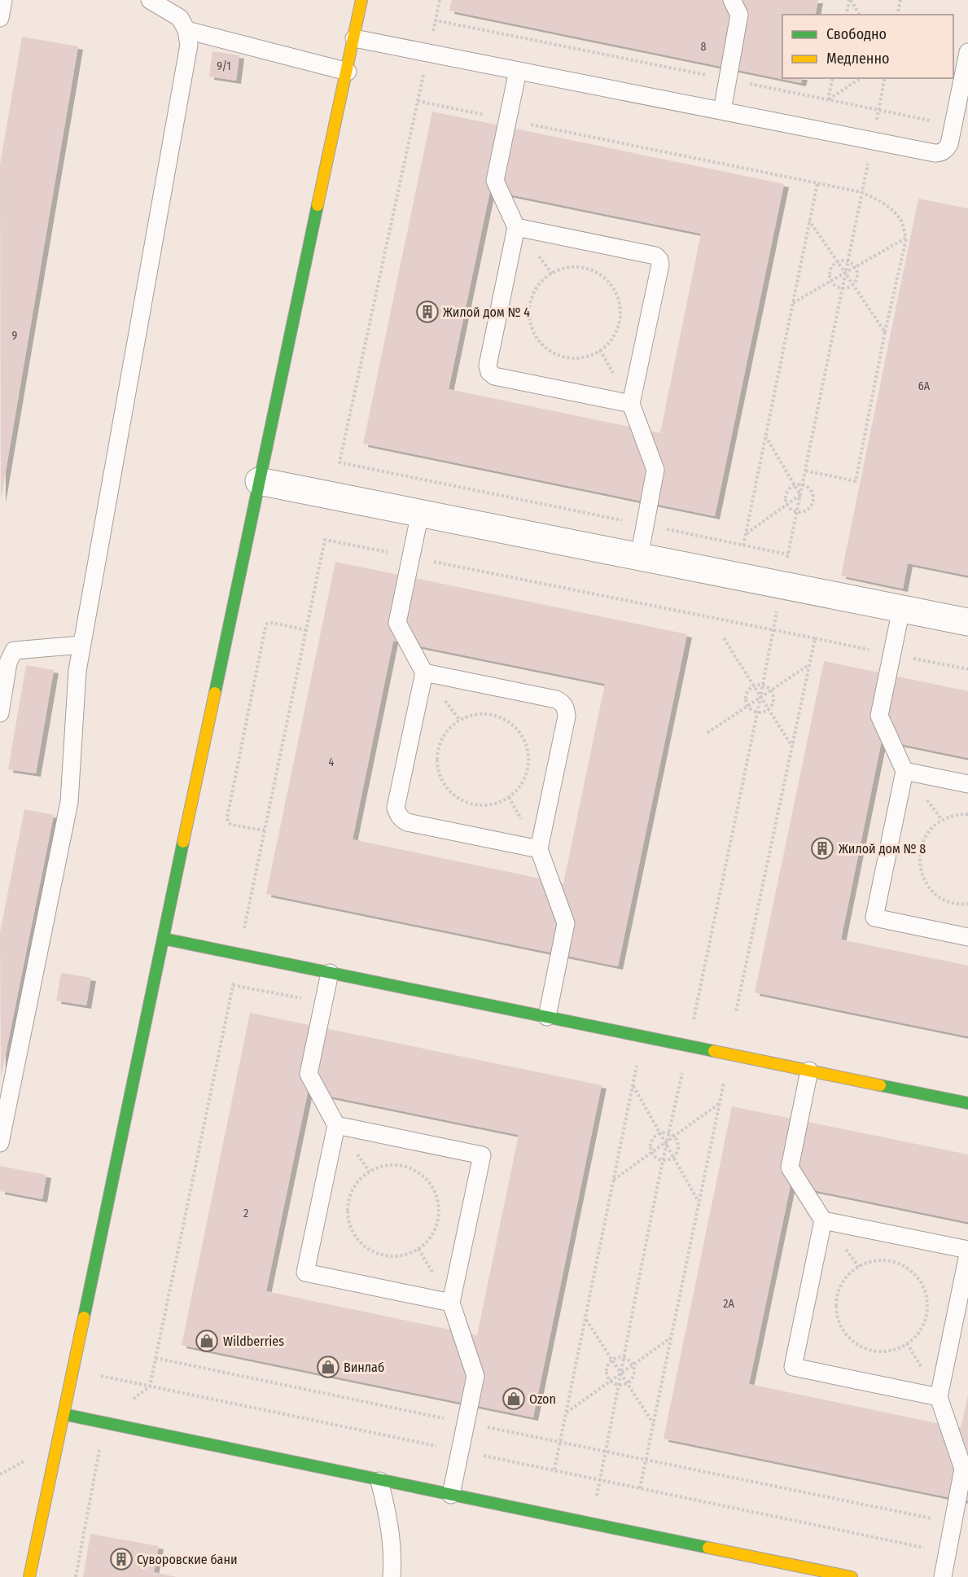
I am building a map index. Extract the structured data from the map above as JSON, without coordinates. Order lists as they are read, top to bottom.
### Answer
{
  "places": {
    "building": ["Жилой дом № 4", "Жилой дом № 8", "Суворовские бани"],
    "shop": ["Wildberries", "Винлаб", "Ozon"]
  },
  "house_numbers": [
    "8",
    "9/1",
    "9",
    "6А",
    "4",
    "2",
    "2А"
  ],
  "legend": ["Свободно", "Медленно"]
}
